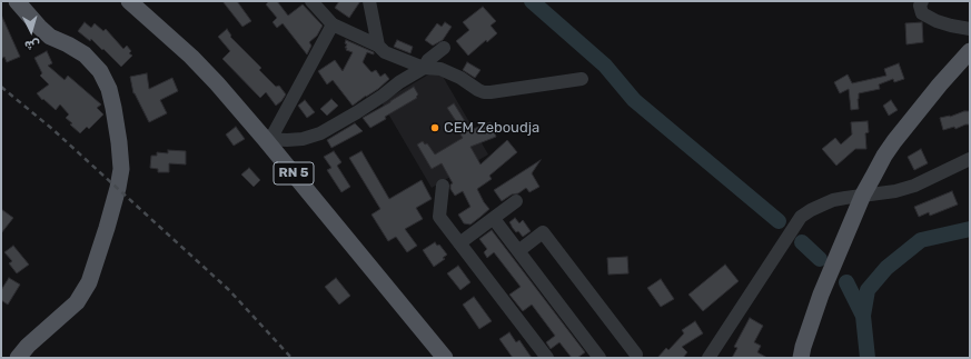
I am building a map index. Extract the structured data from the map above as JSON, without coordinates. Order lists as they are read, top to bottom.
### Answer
{
  "streets": {
    "main road": ["RN 5"]
  },
  "places": ["CEM Zeboudja"],
  "north": "bottom"
}
